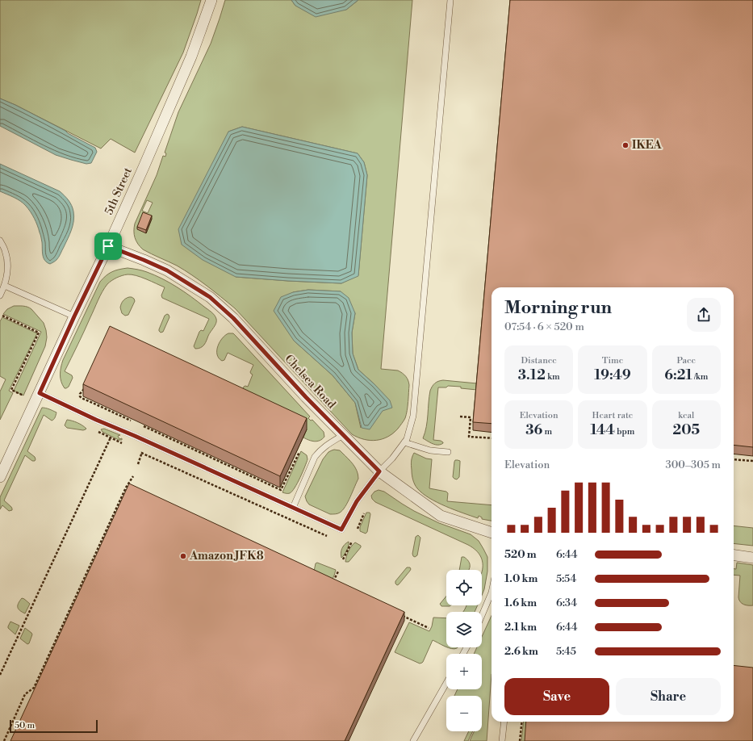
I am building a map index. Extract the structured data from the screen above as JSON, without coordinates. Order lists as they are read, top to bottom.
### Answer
{
  "streets": {
    "street": ["5th Street", "Chelsea Road"]
  },
  "crossings": [
    ["5th Street", "Chelsea Road"]
  ],
  "places": ["IKEA", "Amazon JFK8"],
  "scale_bar": "50 m",
  "page": {
    "heading": ["Morning run", "07:54 · 6 × 520 m"],
    "stats": [
      ["Distance", "3.12 km"],
      ["Time", "19:49"],
      ["Pace", "6:21 /km"],
      ["Elevation", "36 m"],
      ["Heart rate", "144 bpm"],
      ["kcal", "205"]
    ],
    "chart": ["Elevation", "300–305 m"],
    "list": [
      {
        "name": "520 m",
        "note": "6:44"
      },
      {
        "name": "1.0 km",
        "note": "5:54"
      },
      {
        "name": "1.6 km",
        "note": "6:34"
      },
      {
        "name": "2.1 km",
        "note": "6:44"
      },
      {
        "name": "2.6 km",
        "note": "5:45"
      }
    ],
    "map_buttons": ["+", "−"],
    "buttons": ["Save", "Share"],
    "scale": "50 m"
  }
}
